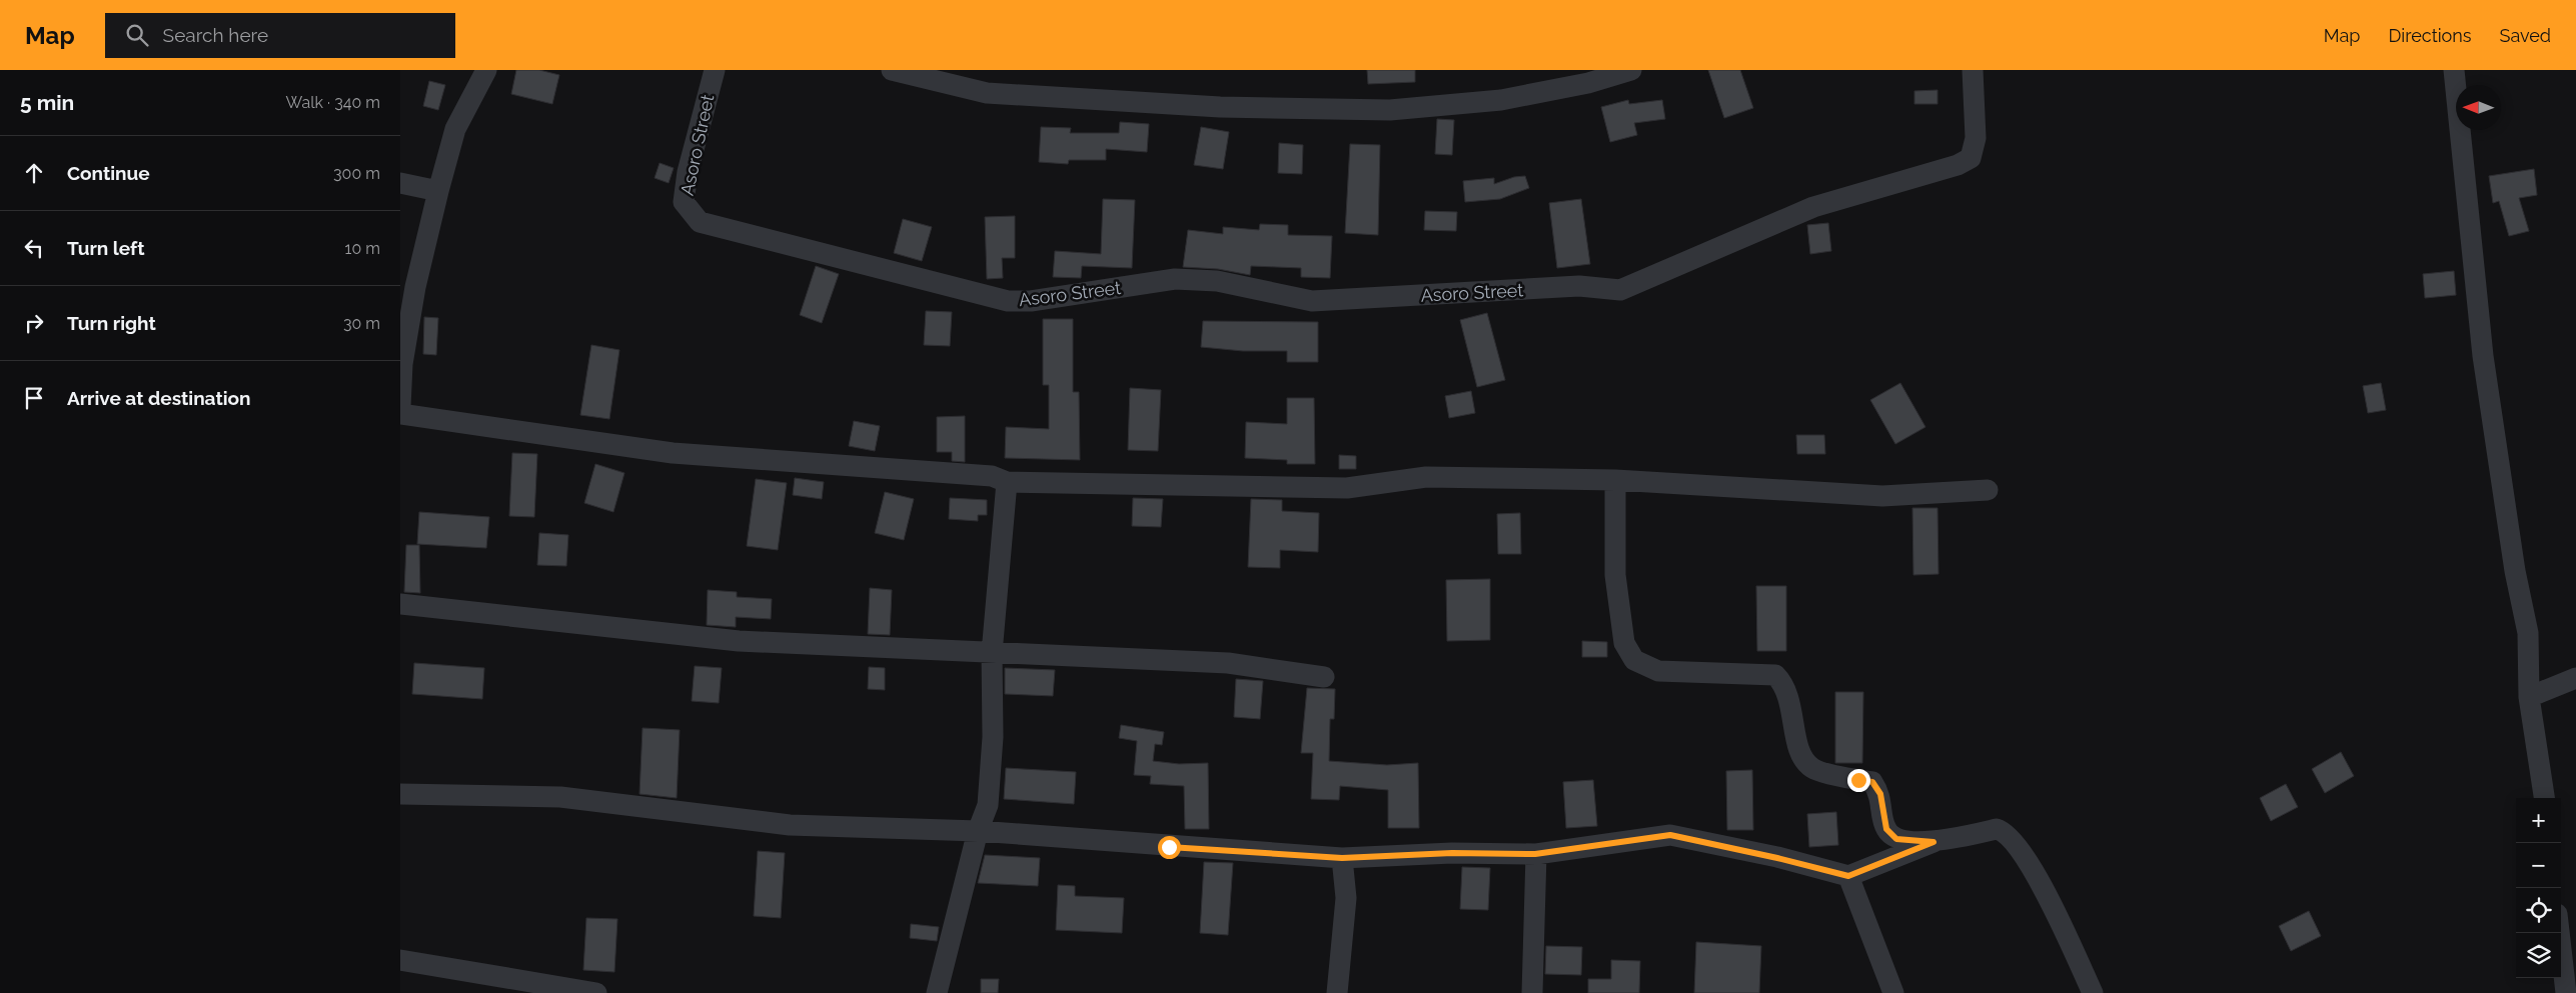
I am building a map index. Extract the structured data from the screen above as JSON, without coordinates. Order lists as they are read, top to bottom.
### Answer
{
  "streets": {
    "street": ["Asoro Street"]
  },
  "north": "left",
  "page": {
    "header": "Map",
    "search": "Search here",
    "nav": ["Map", "Directions", "Saved"],
    "heading": ["5 min", "Walk · 340 m"],
    "list": [
      ["Continue", "300 m"],
      ["Turn left", "10 m"],
      ["Turn right", "30 m"],
      "Arrive at destination"
    ],
    "map_buttons": ["+", "−"]
  }
}
